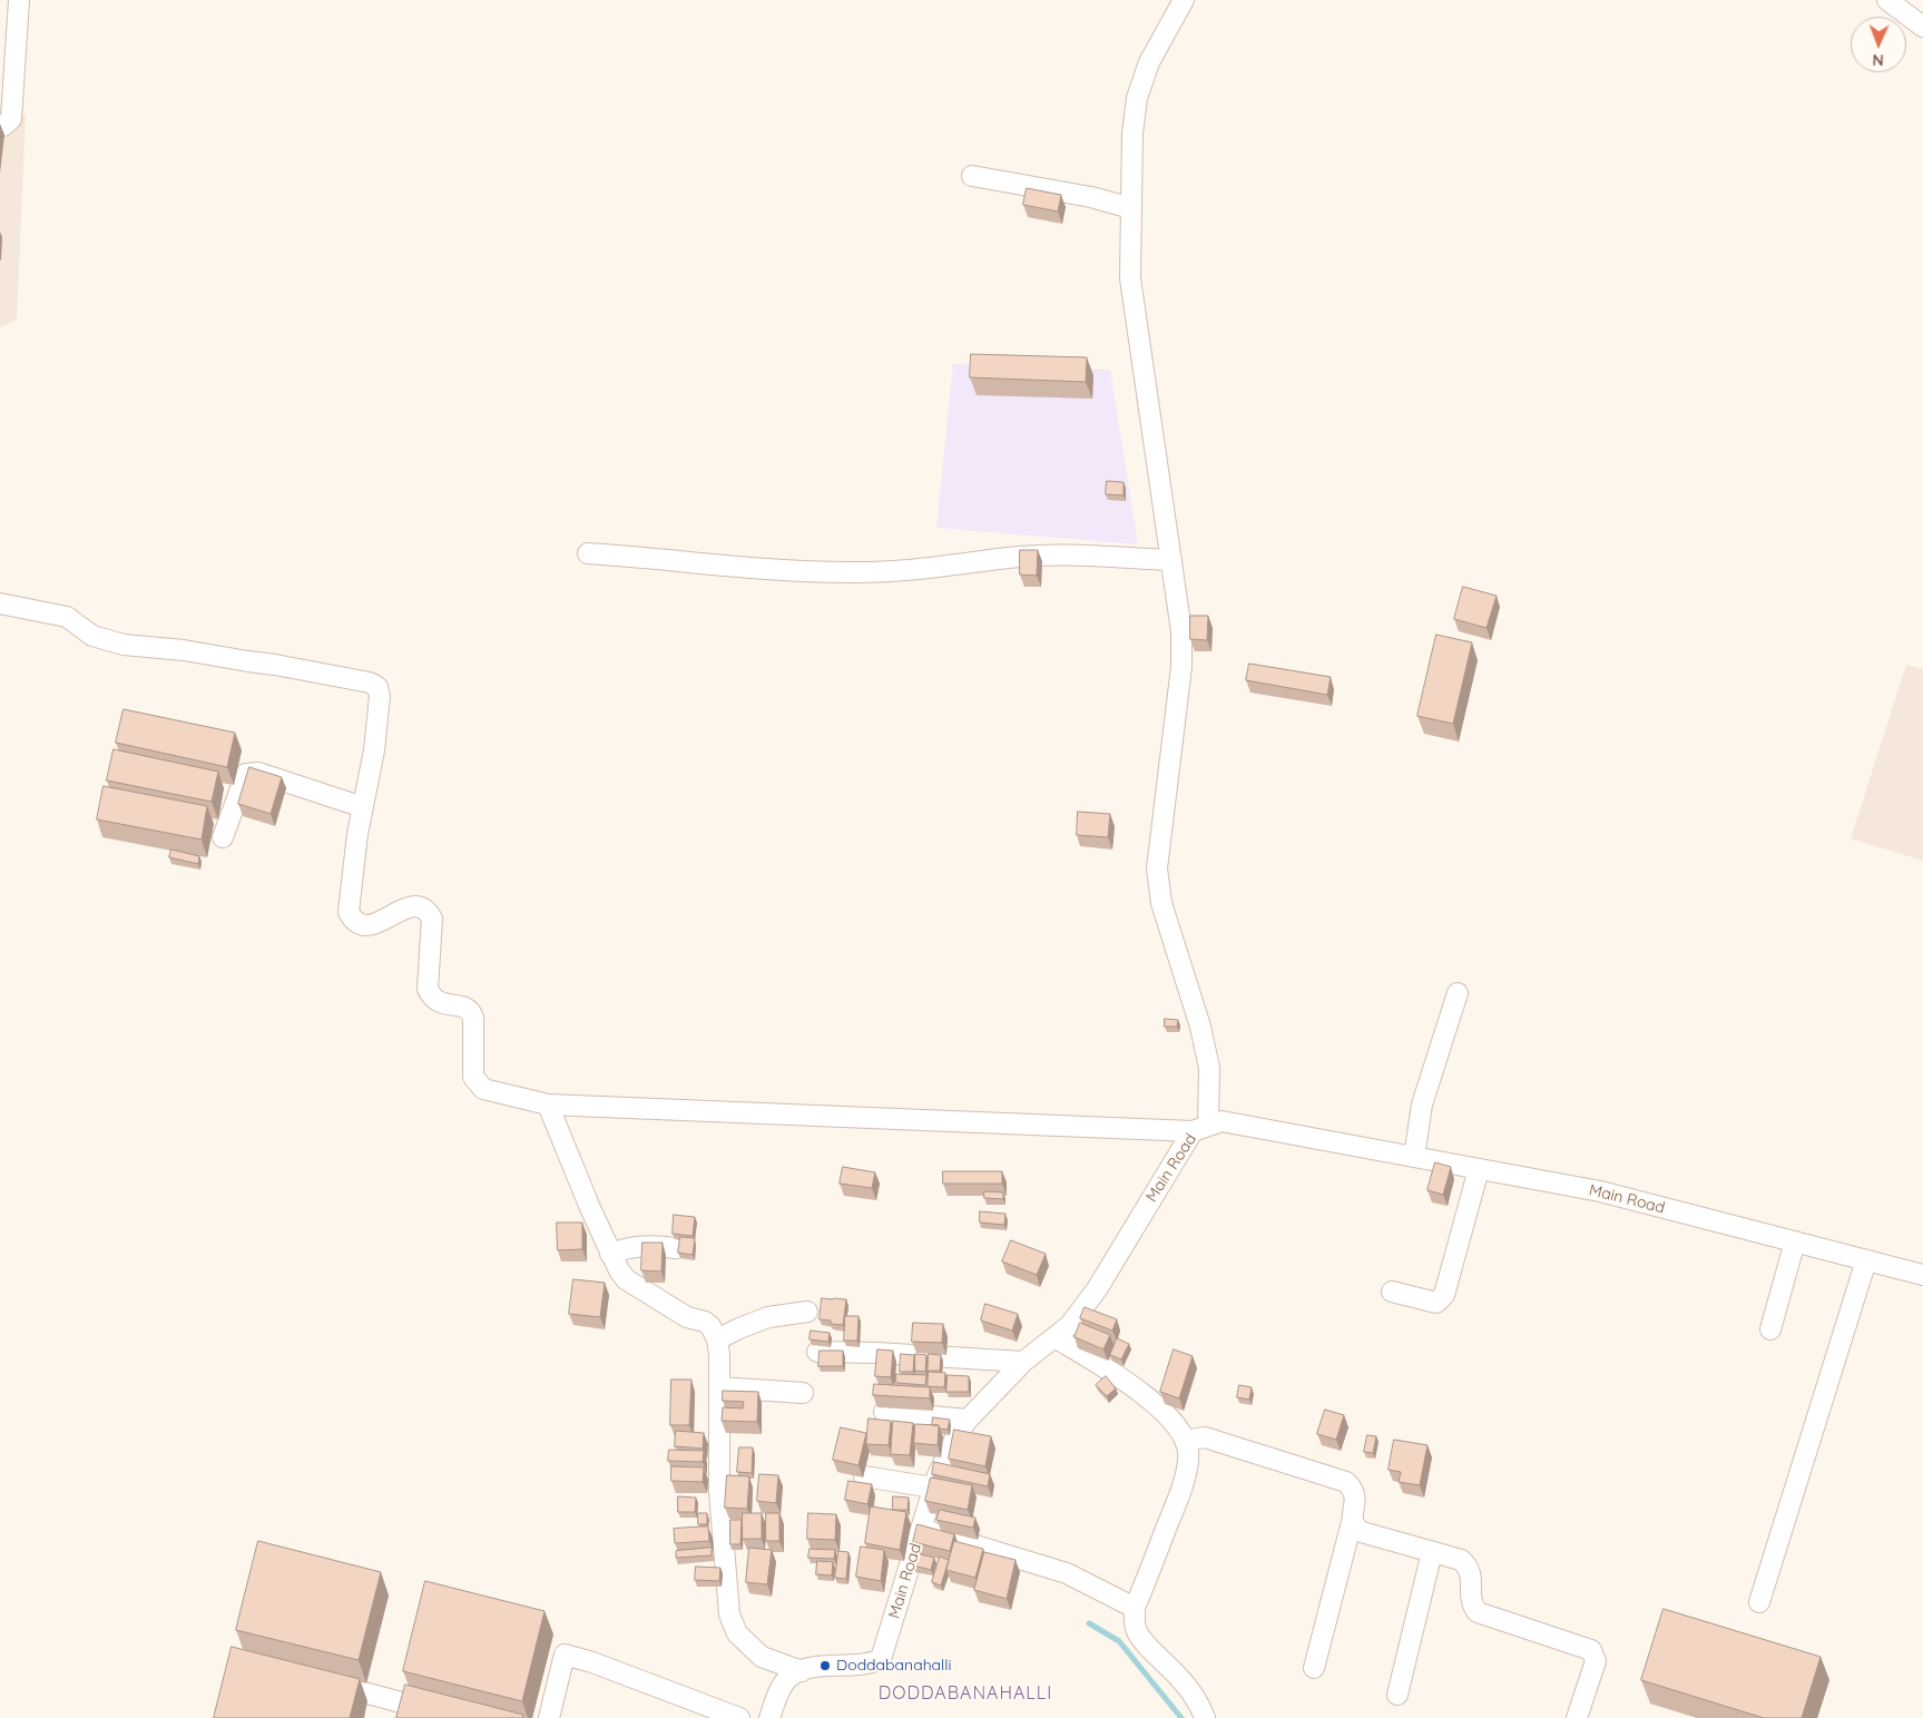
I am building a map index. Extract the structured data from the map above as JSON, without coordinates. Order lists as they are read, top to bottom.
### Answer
{
  "streets": {
    "street": ["Main Road"]
  },
  "districts": ["DODDABANAHALLI"],
  "places": ["Doddabanahalli"],
  "north": "bottom"
}
